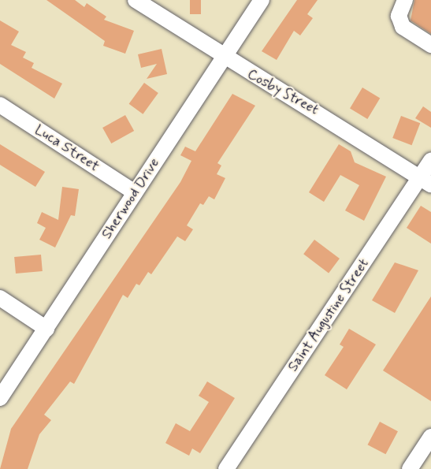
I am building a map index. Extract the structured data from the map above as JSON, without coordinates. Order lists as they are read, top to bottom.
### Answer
{
  "streets": {
    "street": [
      "Cosby Street",
      "Luca Street",
      "Sherwood Drive",
      "Saint Augustine Street"
    ]
  },
  "crossings": [
    ["Cosby Street", "Sherwood Drive"],
    ["Cosby Street", "Saint Augustine Street"],
    ["Luca Street", "Sherwood Drive"]
  ]
}
